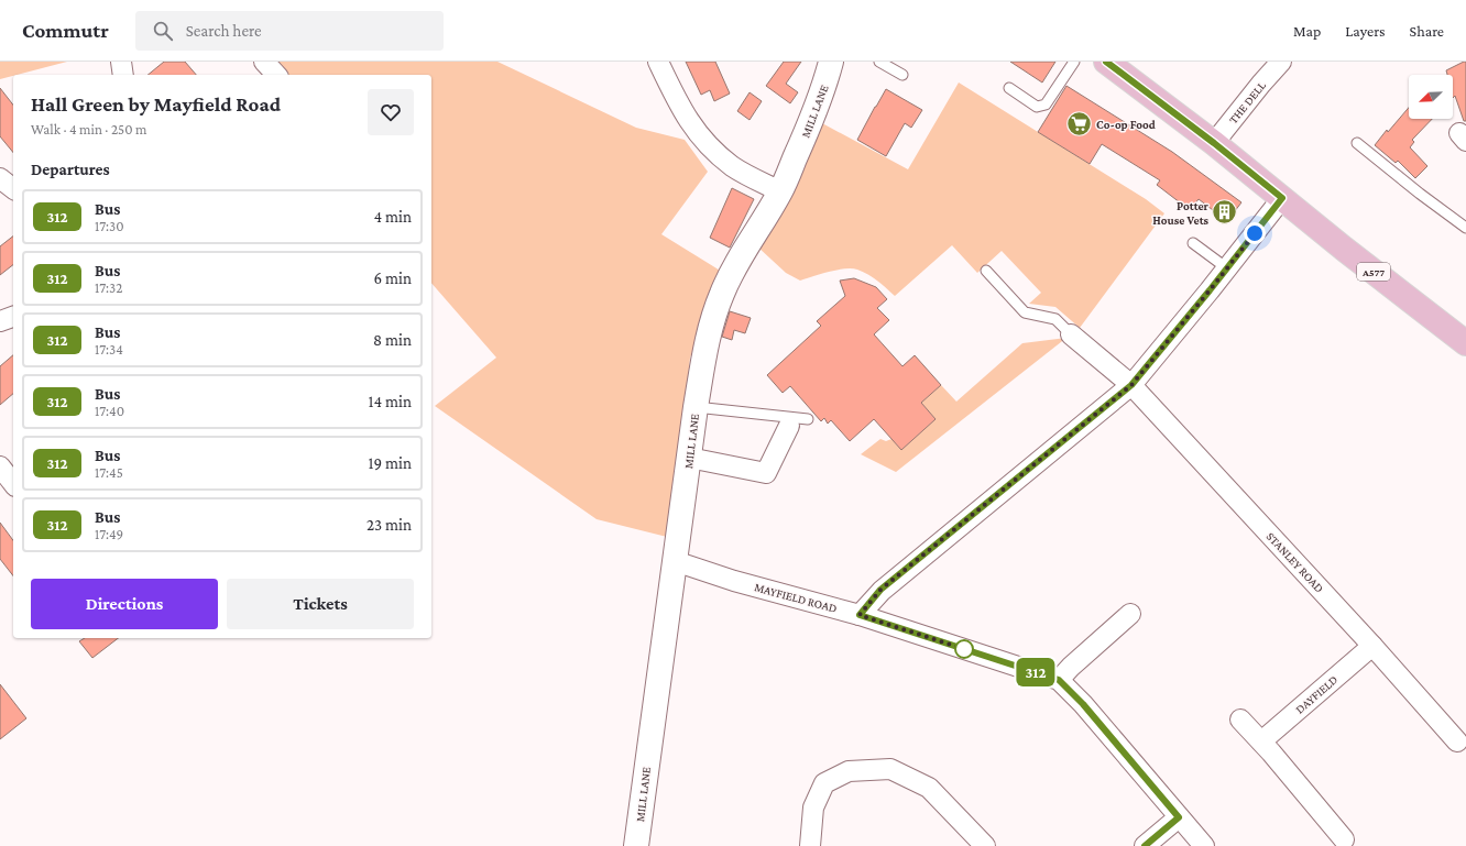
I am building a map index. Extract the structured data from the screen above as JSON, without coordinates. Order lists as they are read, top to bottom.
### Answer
{
  "streets": {
    "main road": ["A577"],
    "street": [
      "THE DELL",
      "MILL LANE",
      "STANLEY ROAD",
      "MAYFIELD ROAD",
      "DAYFIELD"
    ]
  },
  "crossings": [
    ["THE DELL", "A577"],
    ["MILL LANE", "MAYFIELD ROAD"],
    ["STANLEY ROAD", "DAYFIELD"]
  ],
  "places": {
    "supermarket": ["Co-op Food"],
    "building": ["Potter House Vets"]
  },
  "lines": ["bus line 312"],
  "north": "bottom left",
  "page": {
    "header": "Commutr",
    "search": "Search here",
    "nav": ["Map", "Layers", "Share"],
    "on_map": "312",
    "heading": [
      ["Hall Green by Mayfield Road", "Walk · 4 min · 250 m"],
      "Departures"
    ],
    "list": [
      {
        "mark": "312",
        "name": "Bus",
        "note": "17:30",
        "value": "4 min"
      },
      {
        "mark": "312",
        "name": "Bus",
        "note": "17:32",
        "value": "6 min"
      },
      {
        "mark": "312",
        "name": "Bus",
        "note": "17:34",
        "value": "8 min"
      },
      {
        "mark": "312",
        "name": "Bus",
        "note": "17:40",
        "value": "14 min"
      },
      {
        "mark": "312",
        "name": "Bus",
        "note": "17:45",
        "value": "19 min"
      },
      {
        "mark": "312",
        "name": "Bus",
        "note": "17:49",
        "value": "23 min"
      }
    ],
    "buttons": ["Directions", "Tickets"]
  }
}
